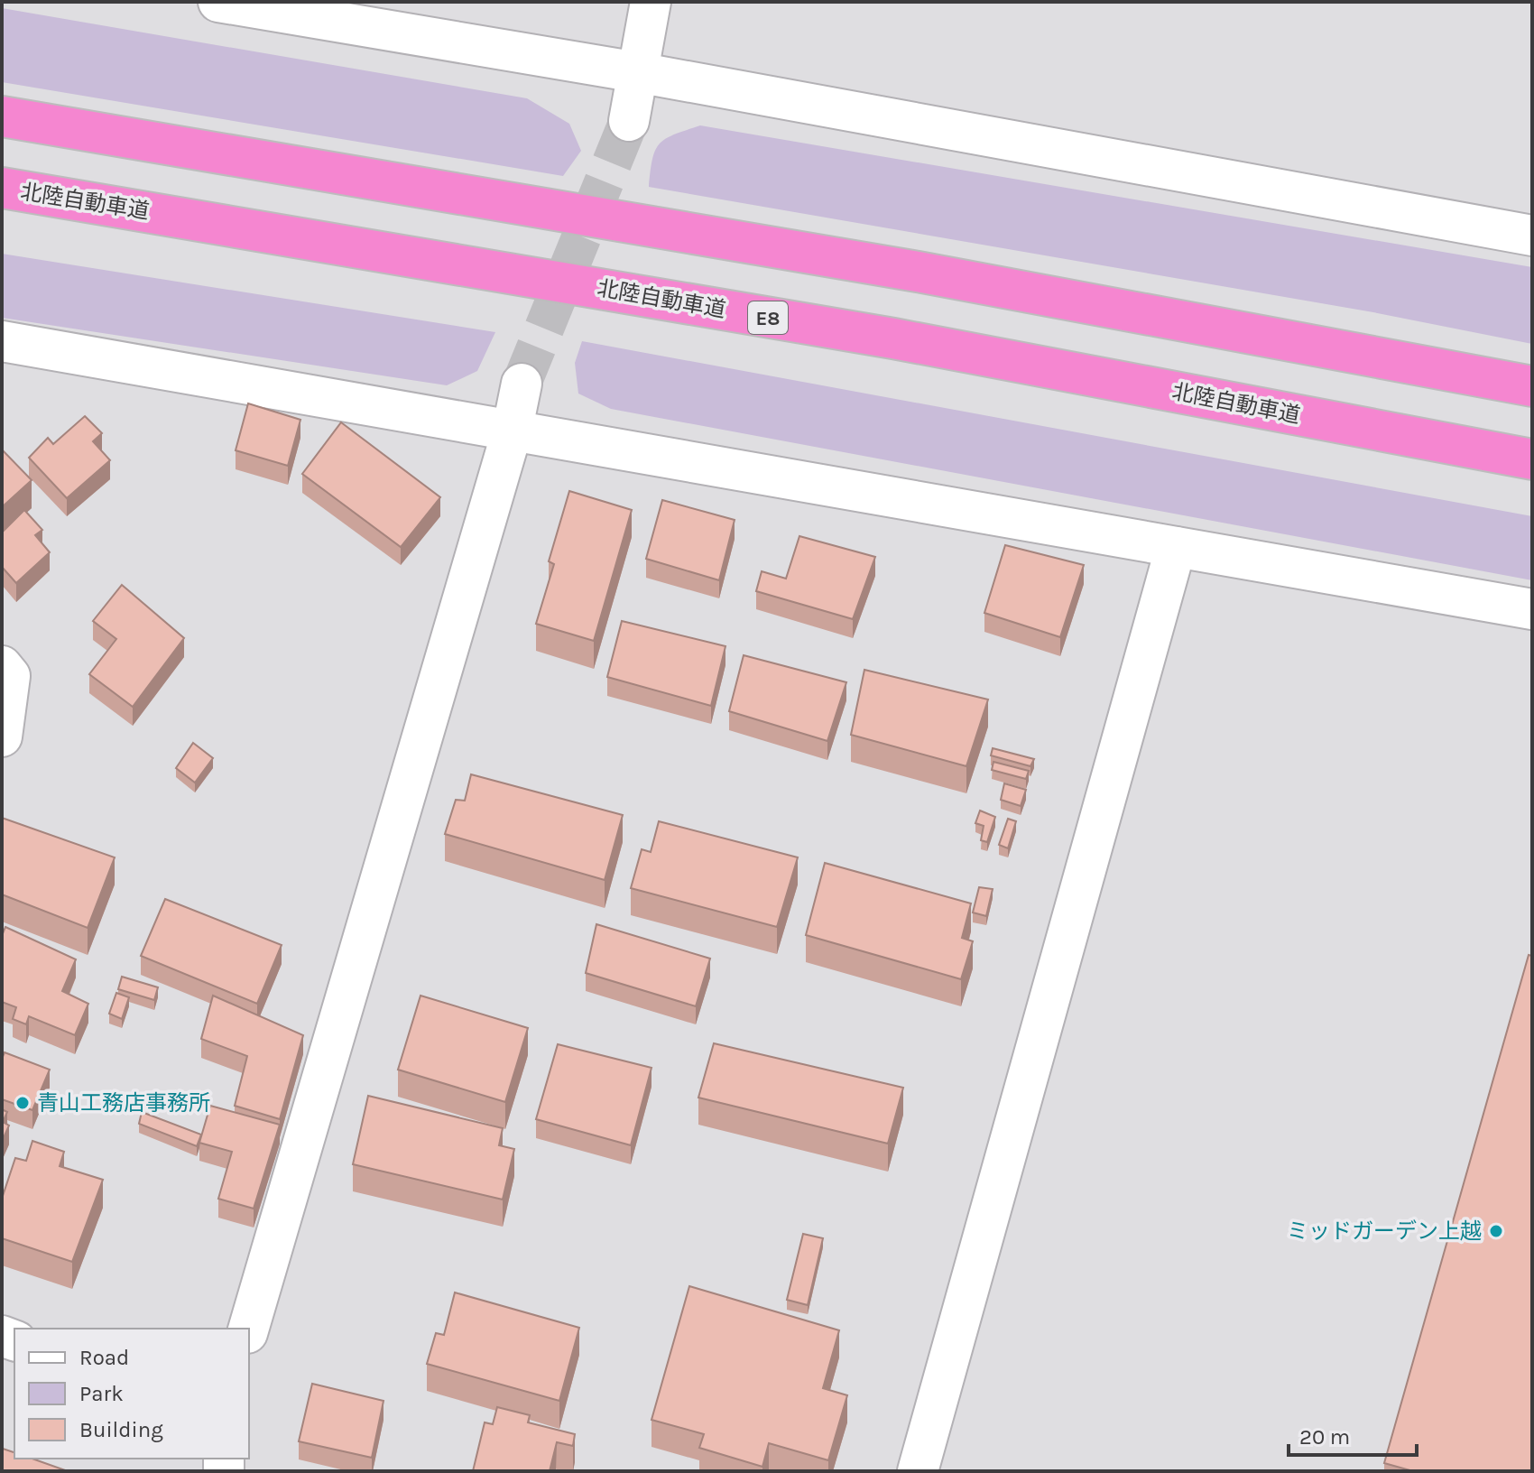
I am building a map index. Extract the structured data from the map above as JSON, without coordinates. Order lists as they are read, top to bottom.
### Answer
{
  "streets": {
    "highway": ["北陸自動車道", "E8"]
  },
  "places": ["青山工務店事務所", "ミッドガーデン上越"],
  "legend": ["Road", "Park", "Building"],
  "scale_bar": "20 m"
}
